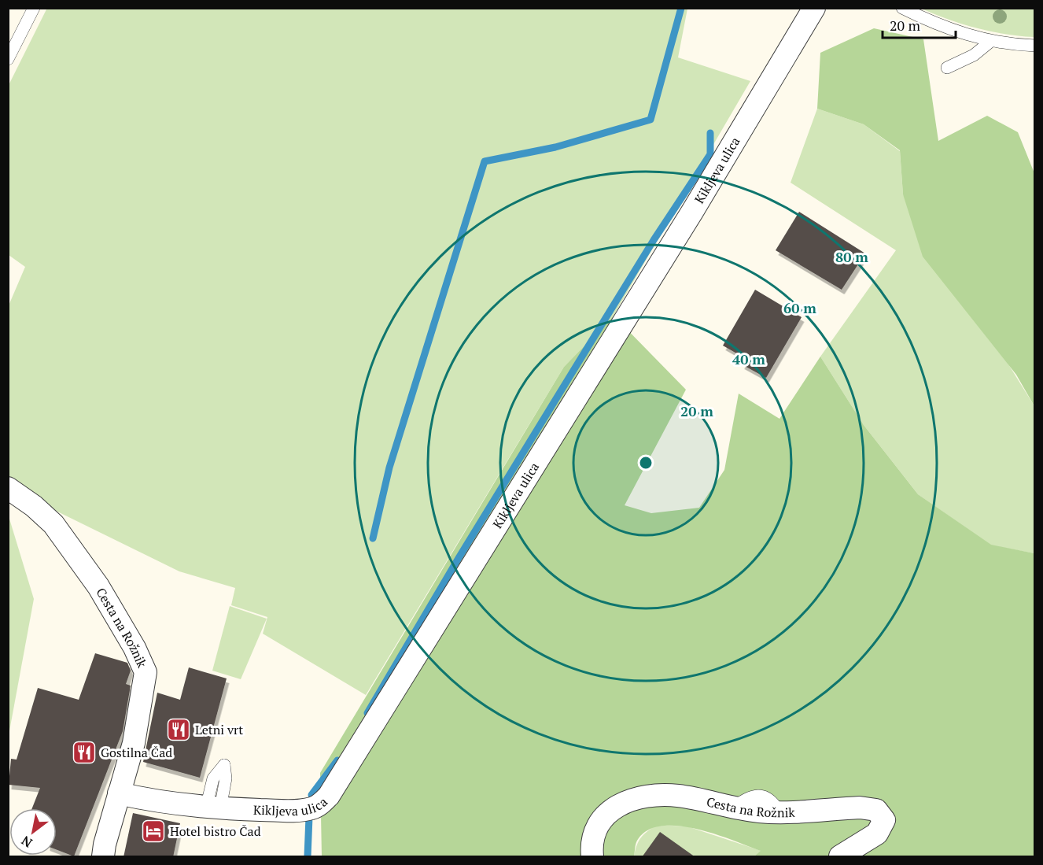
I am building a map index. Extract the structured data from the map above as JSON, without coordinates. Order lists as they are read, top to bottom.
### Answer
{
  "streets": {
    "street": ["Kikljeva ulica", "Cesta na Rožnik"]
  },
  "crossings": [
    ["Kikljeva ulica", "Cesta na Rožnik"]
  ],
  "places": {
    "restaurant": ["Letni vrt", "Gostilna Čad"],
    "hotel": ["Hotel bistro Čad"]
  },
  "scale_bar": "20 m",
  "north": "bottom left",
  "rings": [
    "80 m",
    "60 m",
    "40 m",
    "20 m"
  ]
}
